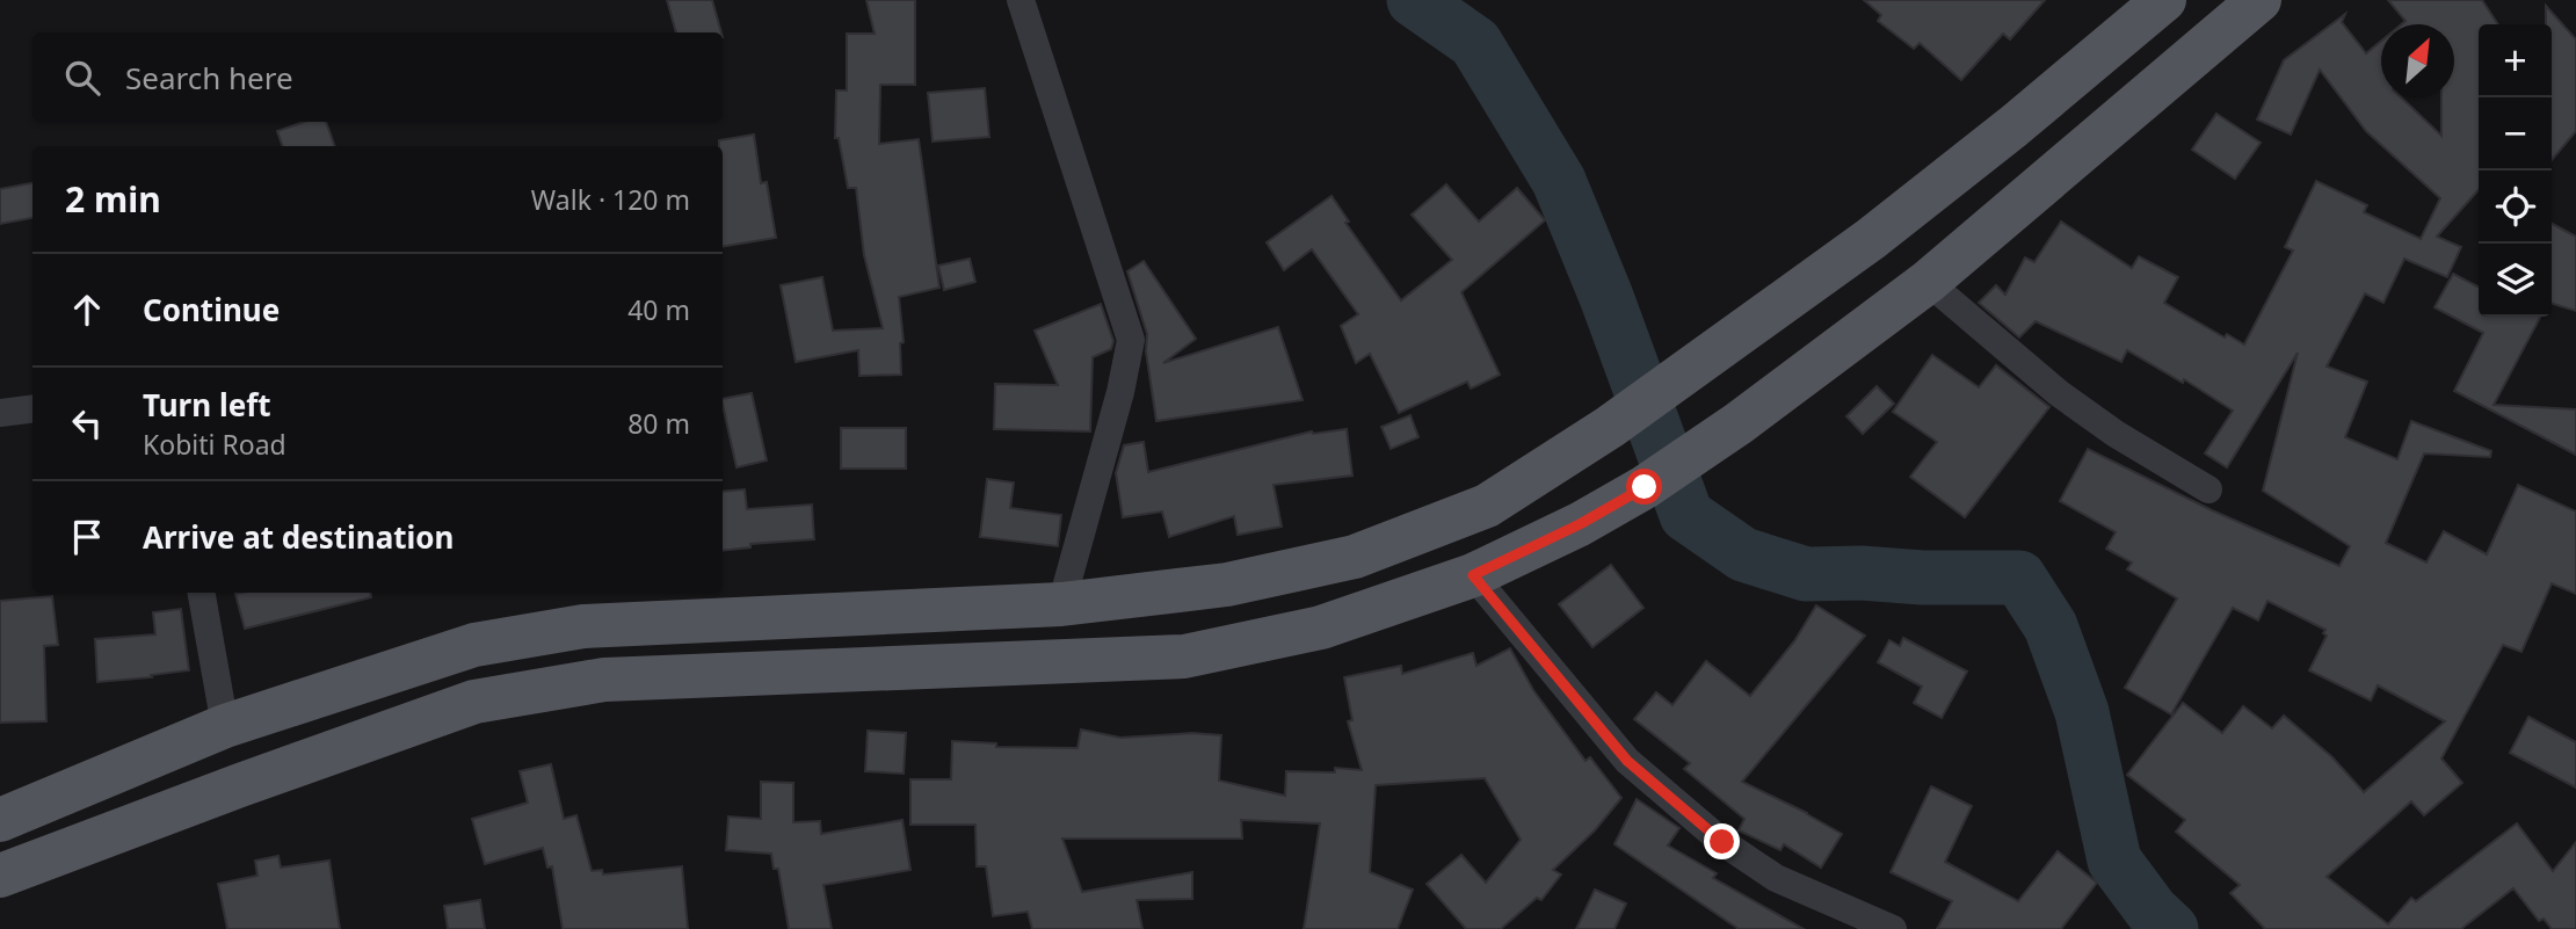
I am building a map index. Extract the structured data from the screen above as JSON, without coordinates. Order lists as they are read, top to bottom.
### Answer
{
  "north": "top right",
  "page": {
    "map_buttons": ["+", "−"],
    "search": "Search here",
    "heading": ["2 min", "Walk · 120 m"],
    "list": [
      ["Continue", "40 m"],
      ["Turn left", "Kobiti Road", "80 m"],
      "Arrive at destination"
    ]
  }
}
